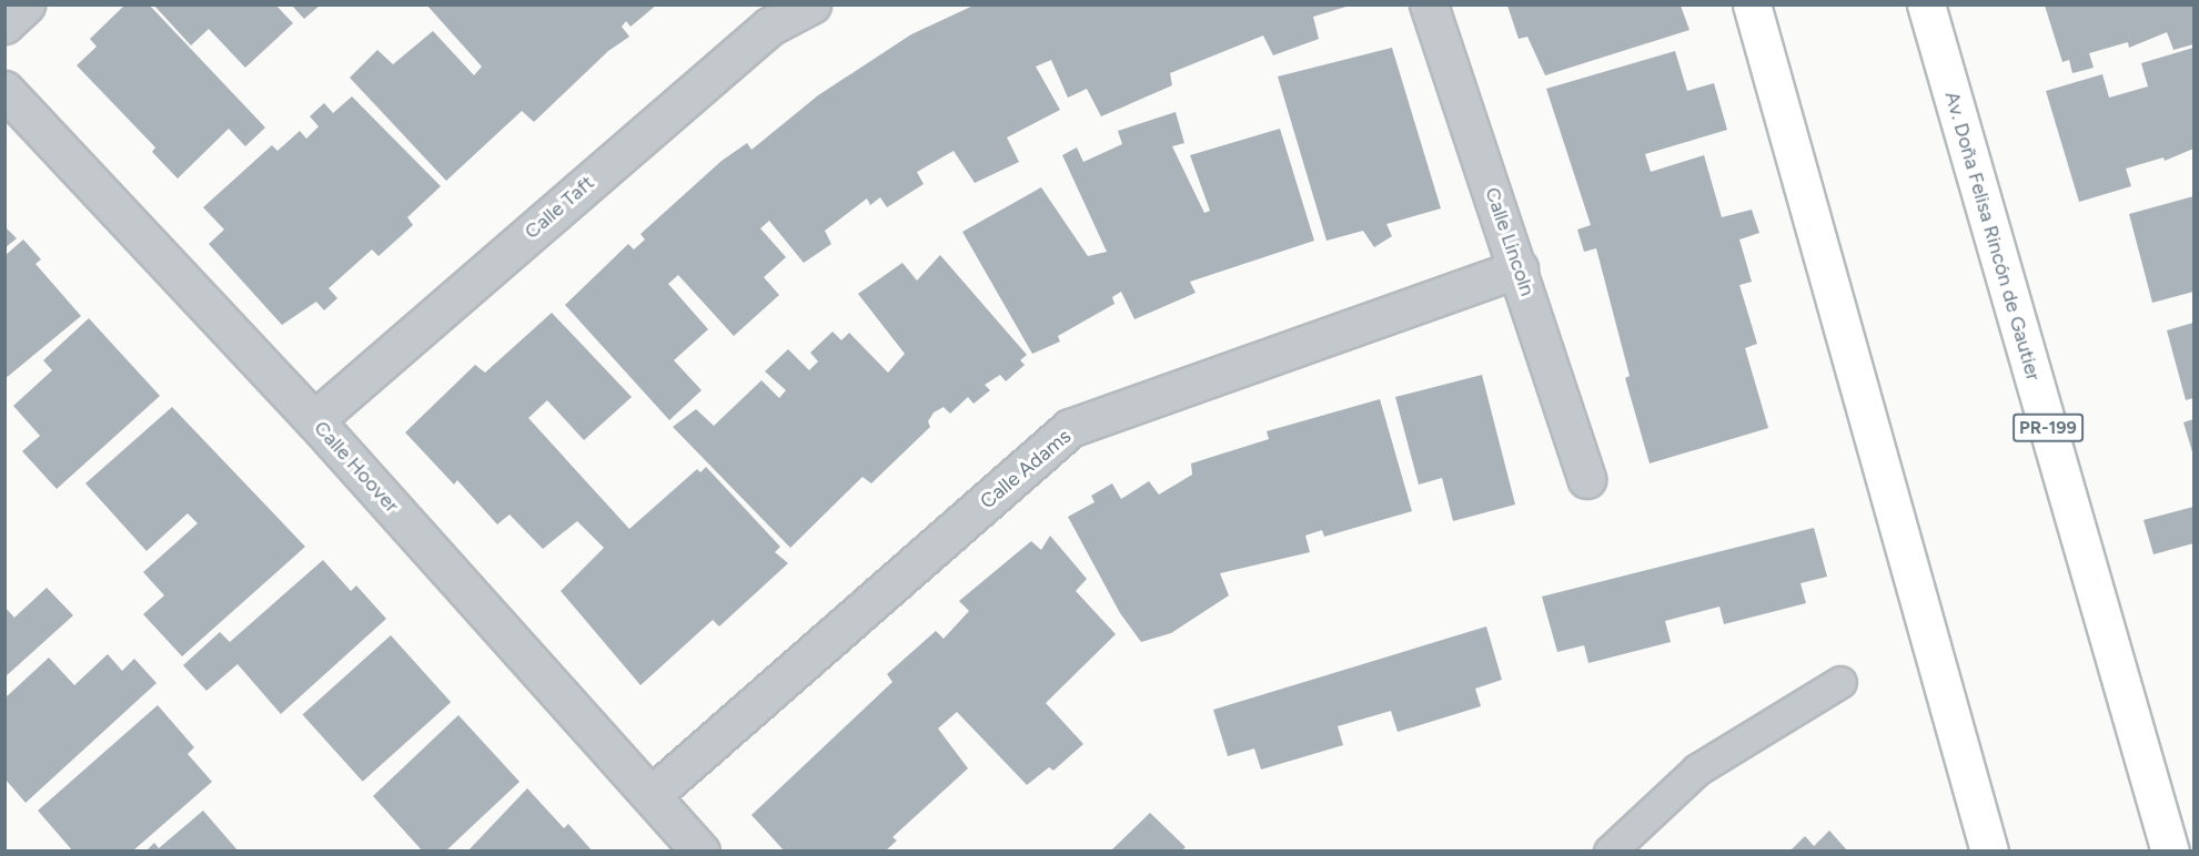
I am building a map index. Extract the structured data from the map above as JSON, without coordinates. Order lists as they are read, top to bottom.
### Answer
{
  "streets": {
    "main road": ["Av. Doña Felisa Rincón de Gautier", "PR-199"],
    "street": [
      "Calle Taft",
      "Calle Lincoln",
      "Calle Hoover",
      "Calle Adams"
    ]
  },
  "crossings": [
    ["Calle Taft", "Calle Hoover"],
    ["Calle Lincoln", "Calle Adams"],
    ["Calle Hoover", "Calle Adams"]
  ]
}
